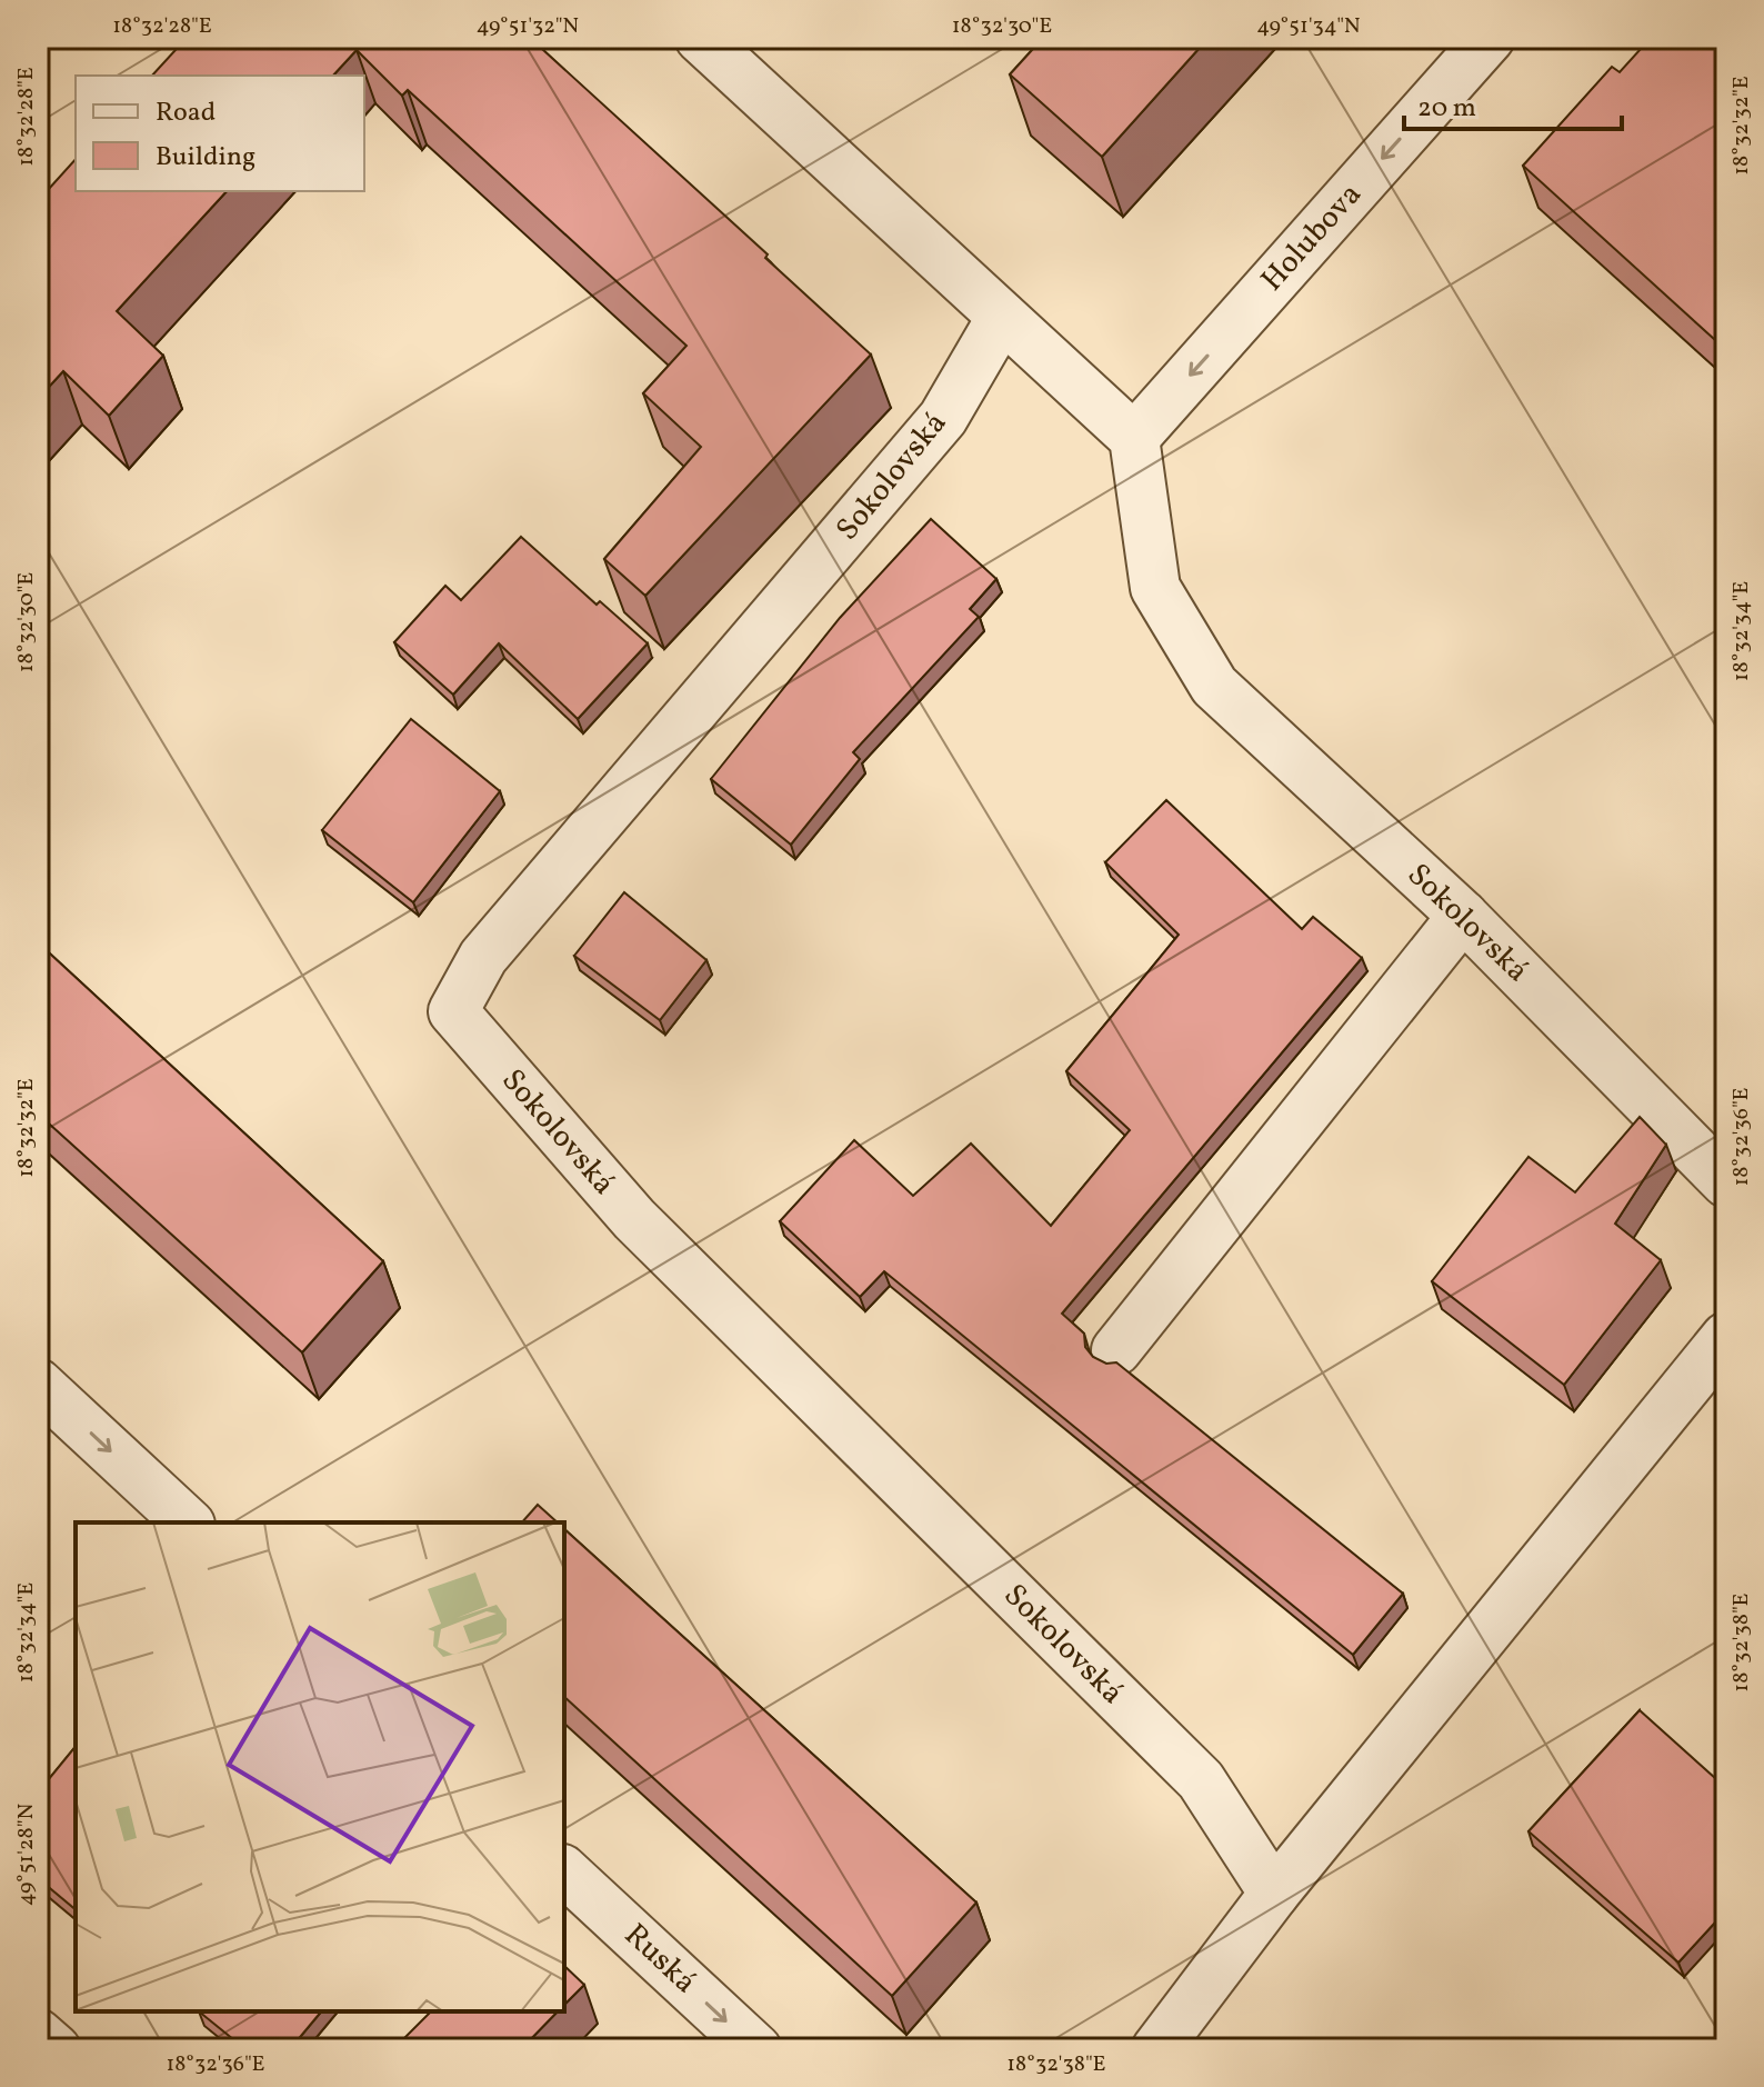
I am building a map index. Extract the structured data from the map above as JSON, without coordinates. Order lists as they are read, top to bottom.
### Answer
{
  "streets": {
    "street": ["Holubova", "Sokolovská", "Ruská"]
  },
  "crossings": [
    ["Holubova", "Sokolovská"]
  ],
  "one_way": ["Holubova", "Ruská"],
  "legend": ["Road", "Building"],
  "scale_bar": "20 m",
  "coordinates": [
    "18°32'28\"E",
    "49°51'32\"N",
    "18°32'30\"E",
    "49°51'34\"N",
    "18°32'32\"E",
    "18°32'34\"E",
    "18°32'36\"E",
    "18°32'38\"E",
    "49°51'28\"N"
  ]
}
